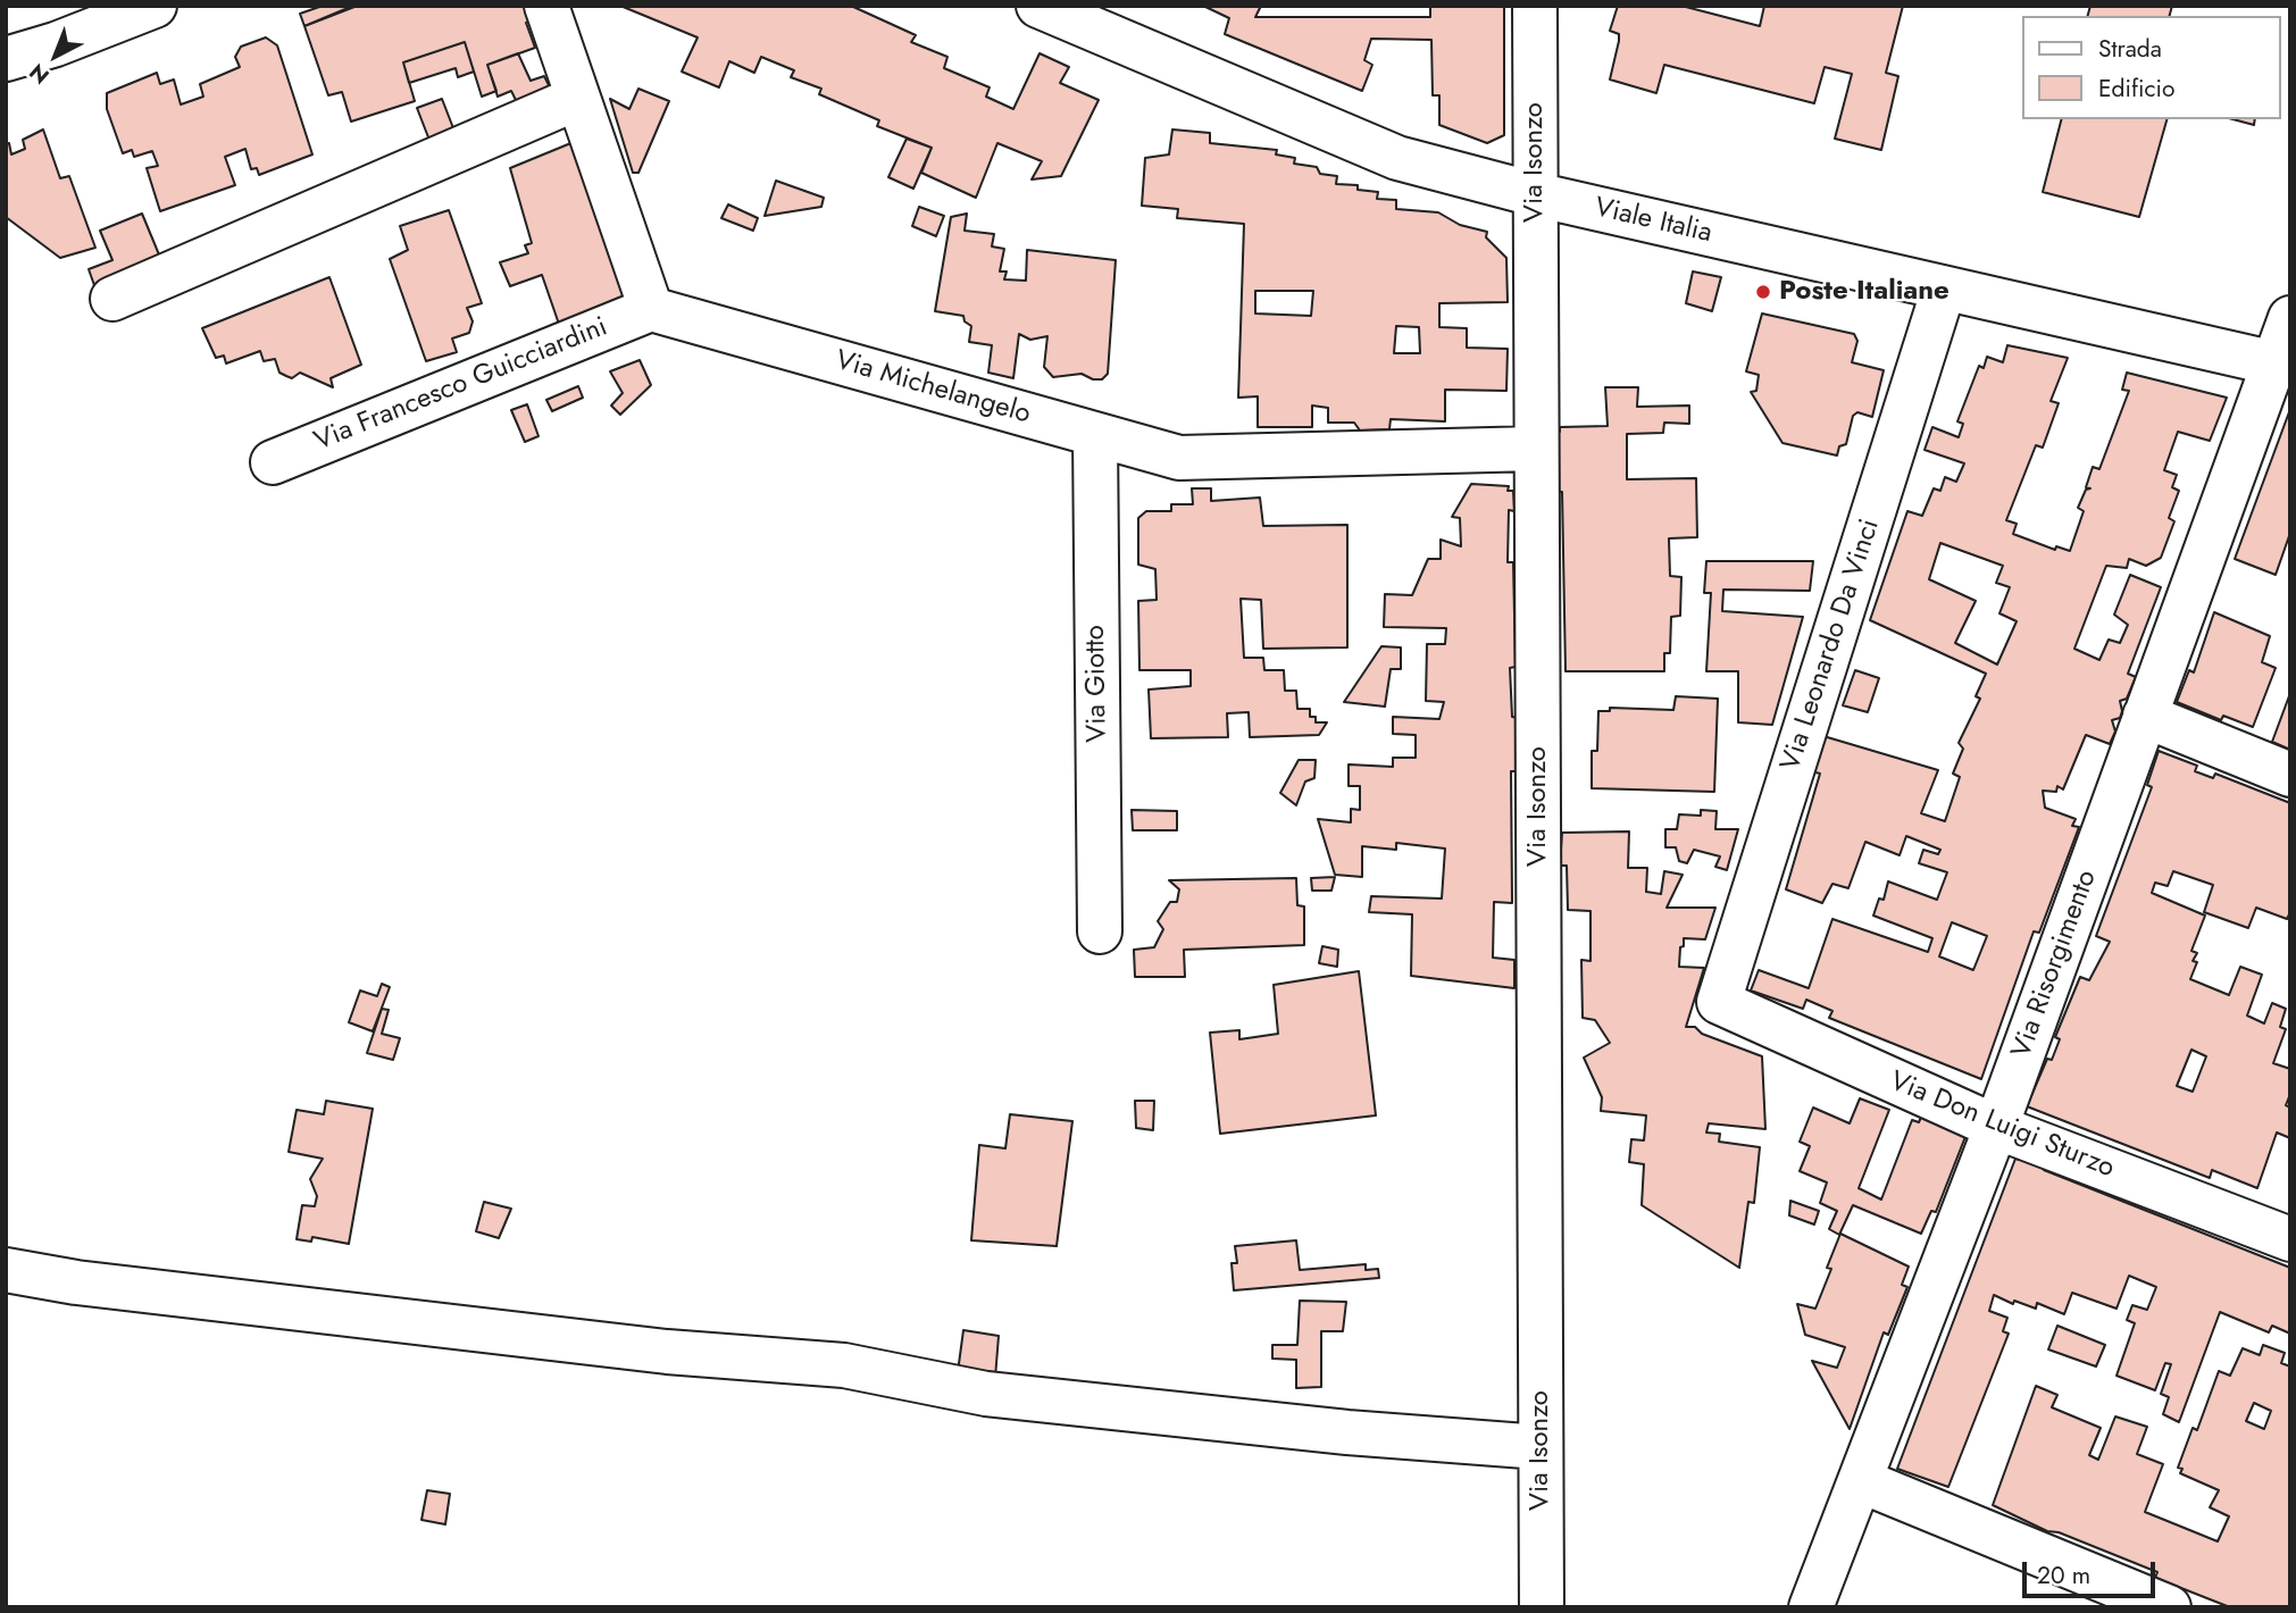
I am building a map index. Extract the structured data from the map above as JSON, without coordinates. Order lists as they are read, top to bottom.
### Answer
{
  "streets": {
    "street": [
      "Via Isonzo",
      "Viale Italia",
      "Via Francesco Guicciardini",
      "Via Michelangelo",
      "Via Leonardo Da Vinci",
      "Via Giotto",
      "Via Risorgimento",
      "Via Don Luigi Sturzo"
    ]
  },
  "crossings": [
    ["Via Isonzo", "Viale Italia"],
    ["Via Isonzo", "Via Michelangelo"],
    ["Viale Italia", "Via Leonardo Da Vinci"],
    ["Viale Italia", "Via Risorgimento"],
    ["Via Francesco Guicciardini", "Via Michelangelo"],
    ["Via Michelangelo", "Via Giotto"],
    ["Via Leonardo Da Vinci", "Via Don Luigi Sturzo"],
    ["Via Risorgimento", "Via Don Luigi Sturzo"]
  ],
  "places": ["Poste Italiane"],
  "legend": ["Strada", "Edificio"],
  "scale_bar": "20 m",
  "north": "bottom left"
}
